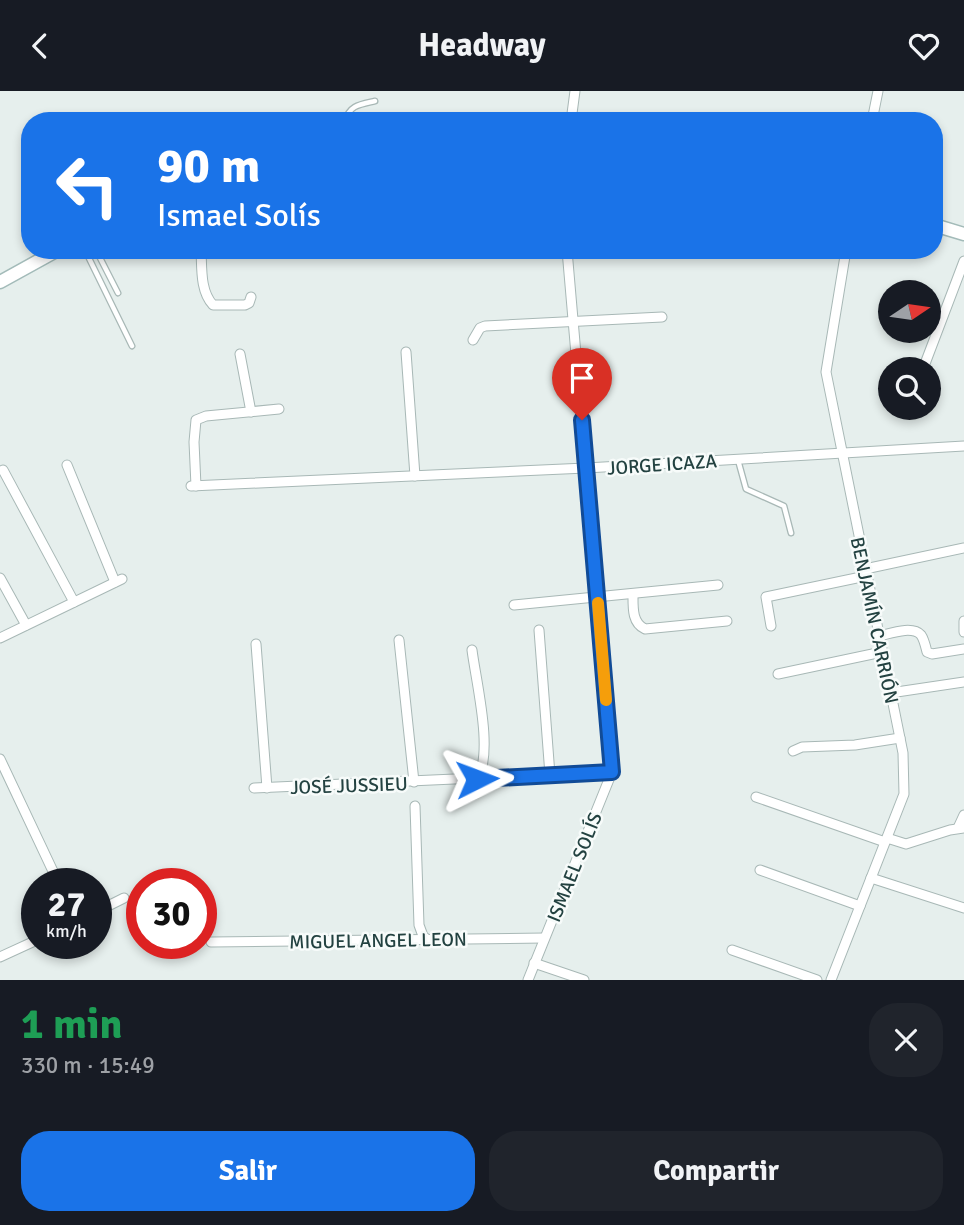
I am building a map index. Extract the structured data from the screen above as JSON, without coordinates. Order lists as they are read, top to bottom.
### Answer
{
  "streets": {
    "street": [
      "JORGE ICAZA",
      "BENJAMÍN CARRIÓN",
      "JOSÉ JUSSIEU",
      "ISMAEL SOLÍS",
      "MIGUEL ANGEL LEON"
    ]
  },
  "crossings": [
    ["JORGE ICAZA", "BENJAMÍN CARRIÓN"],
    ["JORGE ICAZA", "ISMAEL SOLÍS"],
    ["JOSÉ JUSSIEU", "ISMAEL SOLÍS"],
    ["ISMAEL SOLÍS", "MIGUEL ANGEL LEON"]
  ],
  "north": "right",
  "page": {
    "header": "Headway",
    "turn": ["90 m", "Ismael Solís"],
    "speed": "27 km/h",
    "limit": "30",
    "heading": ["1 min", "330 m · 15:49"],
    "buttons": ["Salir", "Compartir"]
  }
}
